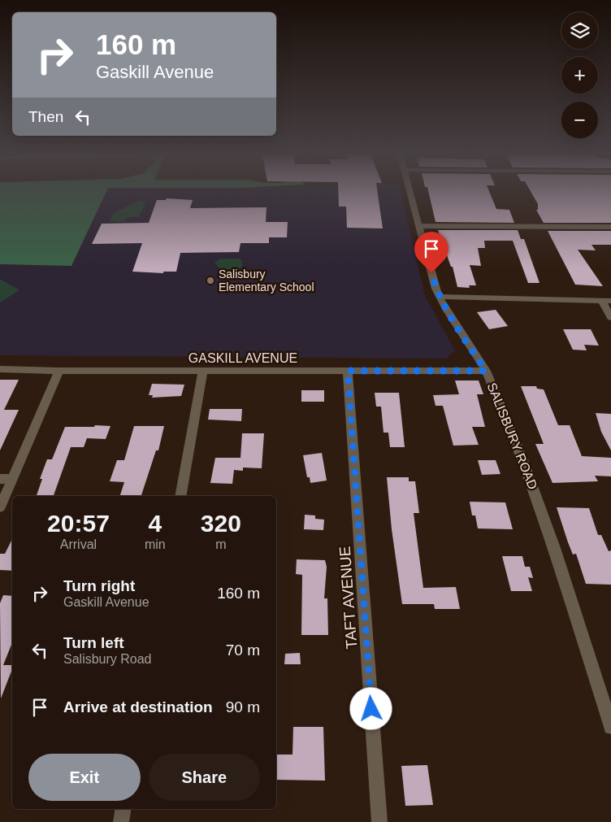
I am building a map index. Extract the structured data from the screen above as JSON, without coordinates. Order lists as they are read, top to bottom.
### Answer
{
  "streets": {
    "street": ["GASKILL AVENUE", "SALISBURY ROAD", "TAFT AVENUE"]
  },
  "crossings": [
    ["GASKILL AVENUE", "SALISBURY ROAD"],
    ["GASKILL AVENUE", "TAFT AVENUE"]
  ],
  "places": ["Salisbury Elementary School"],
  "page": {
    "map_buttons": ["+", "−"],
    "turn": ["160 m", "Gaskill Avenue"],
    "then": "Then",
    "eta": [
      "20:57",
      "Arrival",
      "4",
      "min",
      "320",
      "m"
    ],
    "list": [
      {
        "name": "Turn right",
        "note": "Gaskill Avenue",
        "value": "160 m"
      },
      {
        "name": "Turn left",
        "note": "Salisbury Road",
        "value": "70 m"
      },
      {
        "name": "Arrive at destination",
        "value": "90 m"
      }
    ],
    "buttons": ["Exit", "Share"]
  }
}
